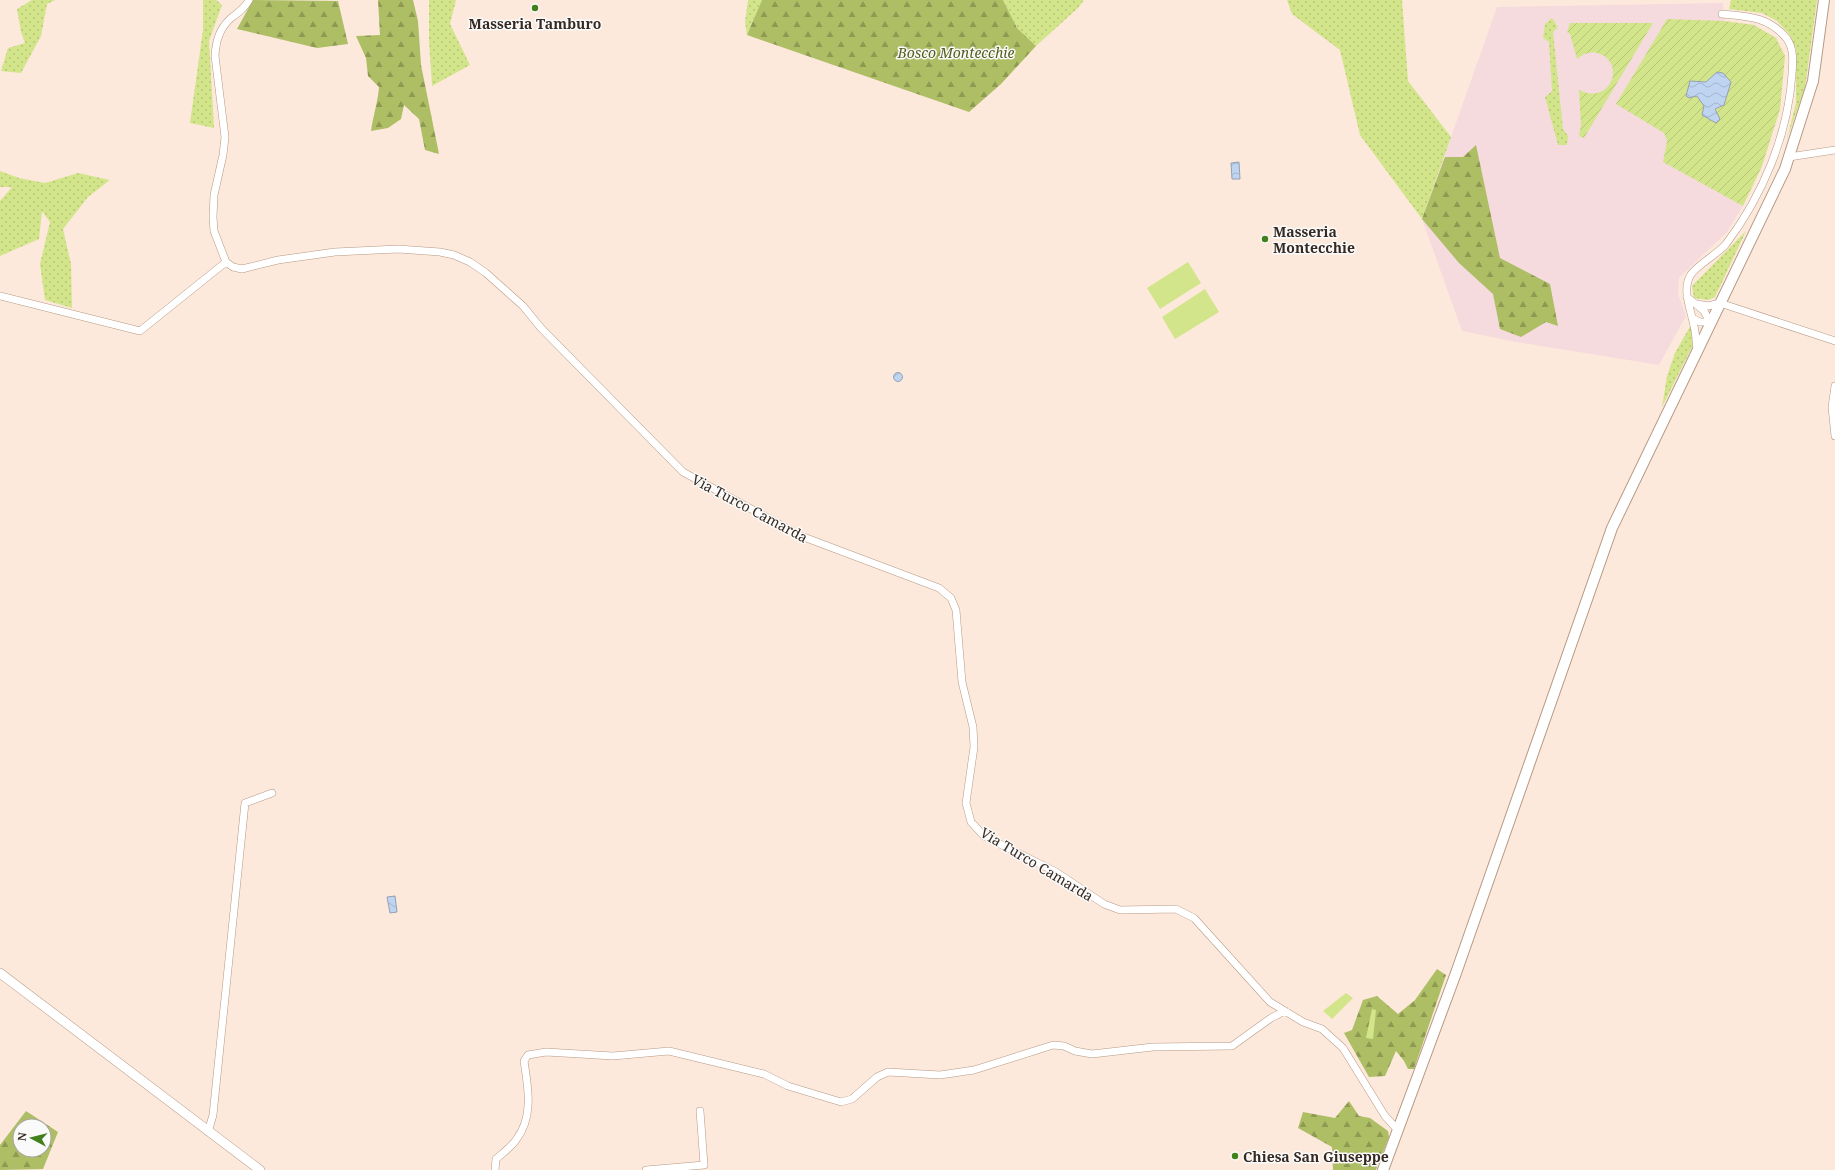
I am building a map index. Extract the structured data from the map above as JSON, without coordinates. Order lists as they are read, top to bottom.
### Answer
{
  "streets": {
    "street": ["Via Turco Camarda"]
  },
  "parks": ["Bosco Montecchie"],
  "places": ["Masseria Tamburo", "Masseria Montecchie", "Chiesa San Giuseppe"],
  "north": "left"
}
